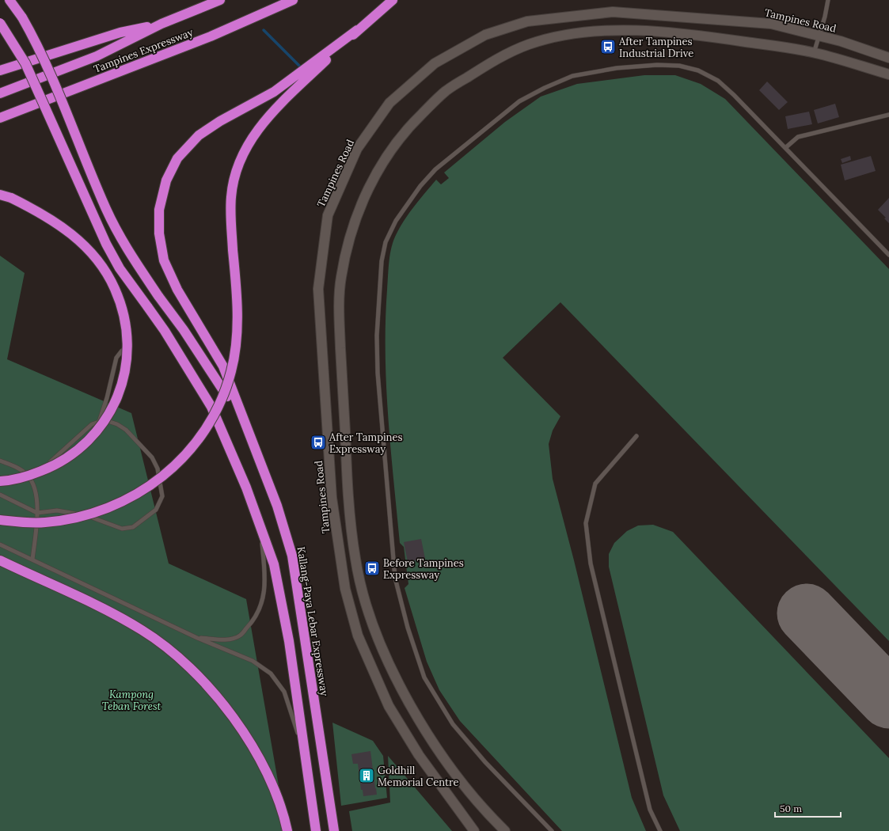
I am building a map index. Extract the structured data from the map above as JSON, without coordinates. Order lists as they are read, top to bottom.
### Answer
{
  "streets": {
    "highway": ["Tampines Expressway", "Kallang-Paya Lebar Expressway"],
    "main road": ["Tampines Road"]
  },
  "parks": ["Kampong Teban Forest"],
  "places": {
    "bus stop": ["After Tampines Industrial Drive", "After Tampines Expressway", "Before Tampines Expressway"],
    "building": ["Goldhill Memorial Centre"]
  },
  "scale_bar": "50 m"
}
